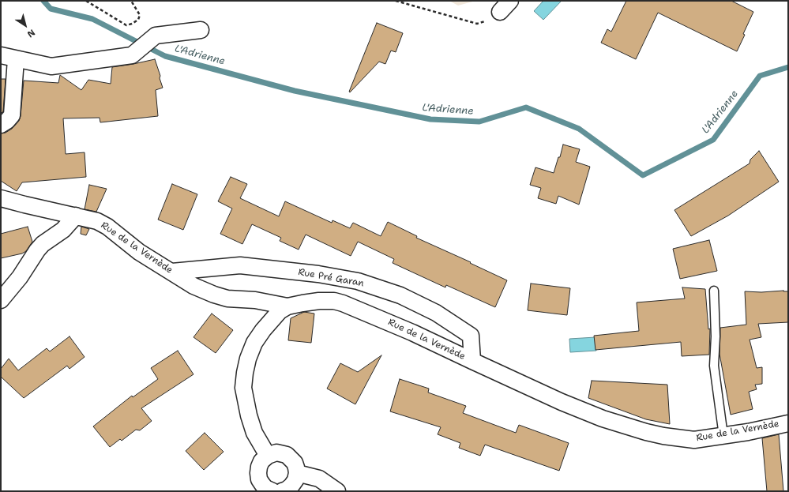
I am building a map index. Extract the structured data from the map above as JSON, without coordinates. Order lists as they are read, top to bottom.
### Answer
{
  "streets": {
    "street": ["Rue de la Vernède", "Rue Pré Garan"]
  },
  "crossings": [
    ["Rue de la Vernède", "Rue Pré Garan"]
  ],
  "water": ["L'Adrienne"],
  "north": "bottom right"
}
